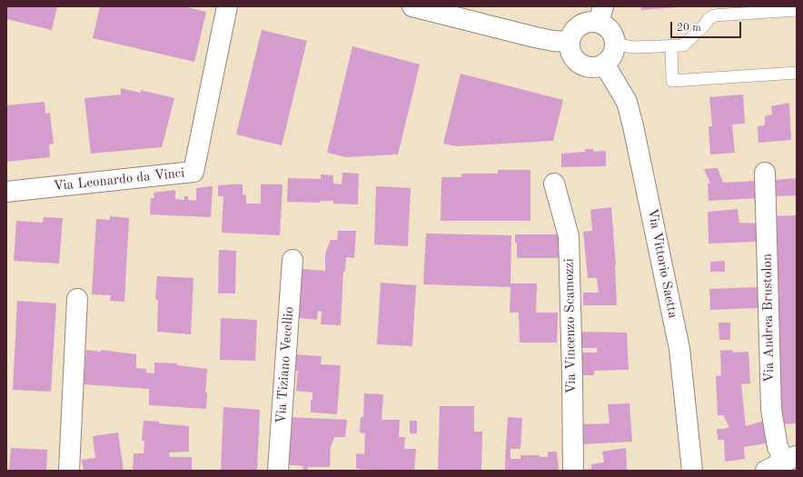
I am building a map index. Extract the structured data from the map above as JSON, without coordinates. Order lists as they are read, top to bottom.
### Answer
{
  "streets": {
    "street": [
      "Via Leonardo da Vinci",
      "Via Vittorio Saetta",
      "Via Andrea Brustolon",
      "Via Vincenzo Scamozzi",
      "Via Tiziano Vecellio"
    ]
  },
  "scale_bar": "20 m"
}
